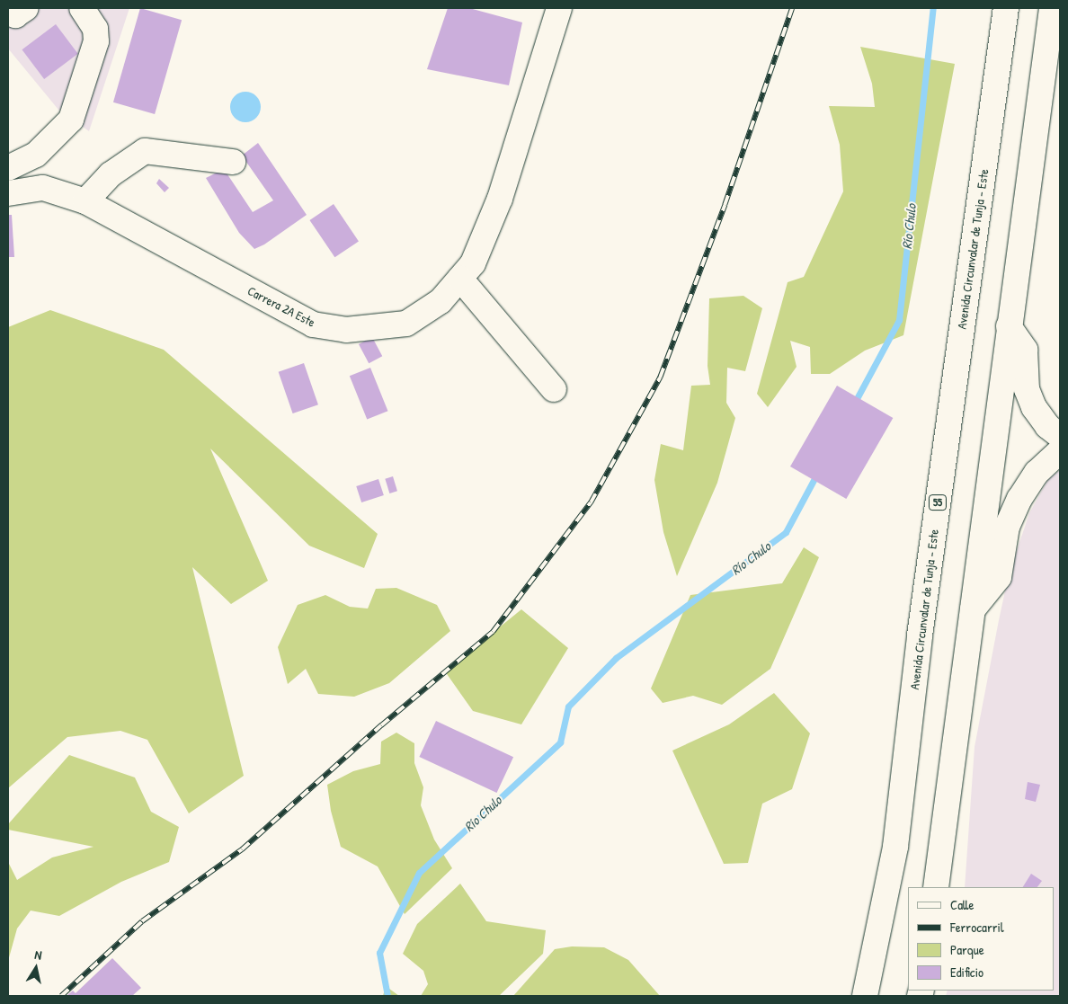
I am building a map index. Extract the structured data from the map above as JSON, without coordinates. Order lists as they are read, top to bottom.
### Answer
{
  "streets": {
    "main road": ["Avenida Circunvalar de Tunja - Este", "Carrera 2A Este", "55"]
  },
  "water": ["Río Chulo"],
  "legend": [
    "Calle",
    "Ferrocarril",
    "Parque",
    "Edificio"
  ],
  "north": "top"
}
